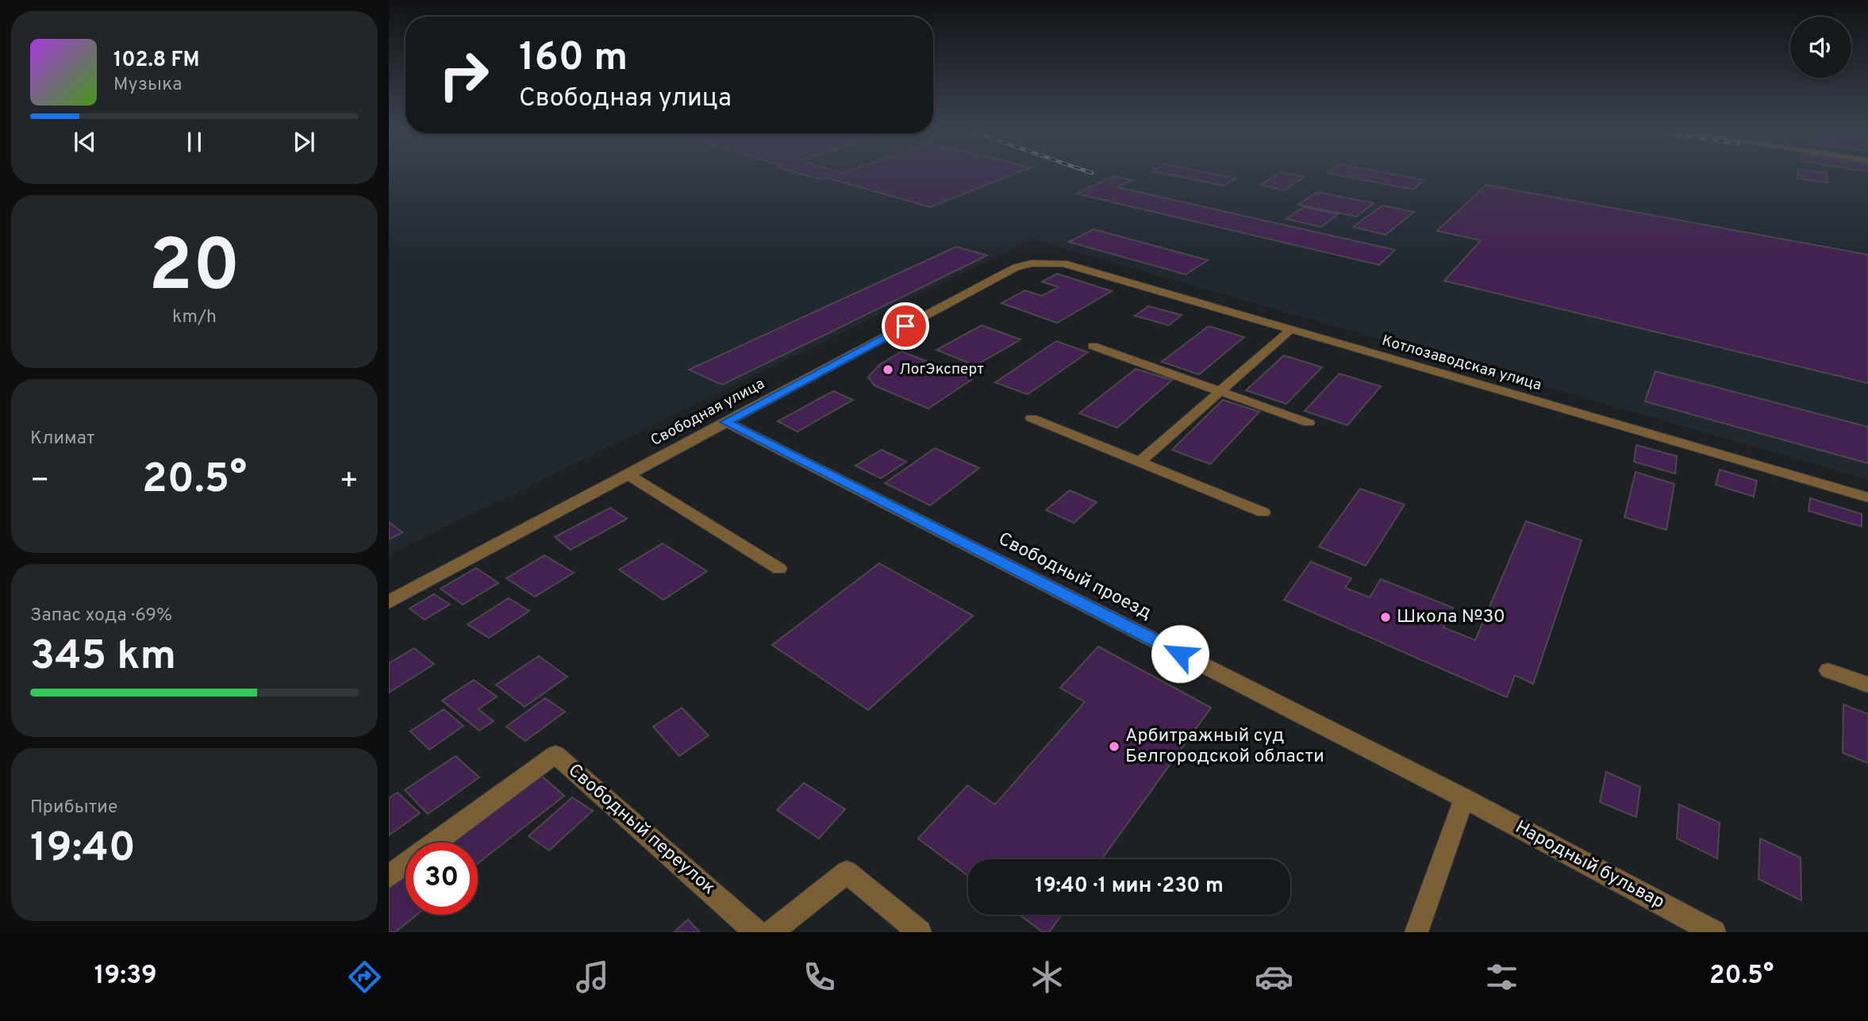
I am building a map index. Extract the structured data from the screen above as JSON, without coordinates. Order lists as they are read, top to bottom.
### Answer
{
  "streets": {
    "street": [
      "Котлозаводская улица",
      "Свободная улица",
      "Свободный проезд",
      "Свободный переулок",
      "Народный бульвар"
    ]
  },
  "crossings": [
    ["Котлозаводская улица", "Свободная улица"],
    ["Свободная улица", "Свободный проезд"],
    ["Свободный проезд", "Народный бульвар"]
  ],
  "places": ["ЛогЭксперт", "Школа №30", "Арбитражный суд Белгородской области"],
  "page": {
    "turn": ["160 m", "Свободная улица"],
    "song": ["102.8 FM", "Музыка"],
    "tile": [
      ["20", "km/h"],
      "Климат",
      ["Запас хода · 69%", "345 km"],
      ["Прибытие", "19:40"]
    ],
    "heat": ["−", "20.5°", "+"],
    "limit": "30",
    "trip": "19:40 · 1 мин · 230 m",
    "tabs": ["19:39", "20.5°"]
  }
}
